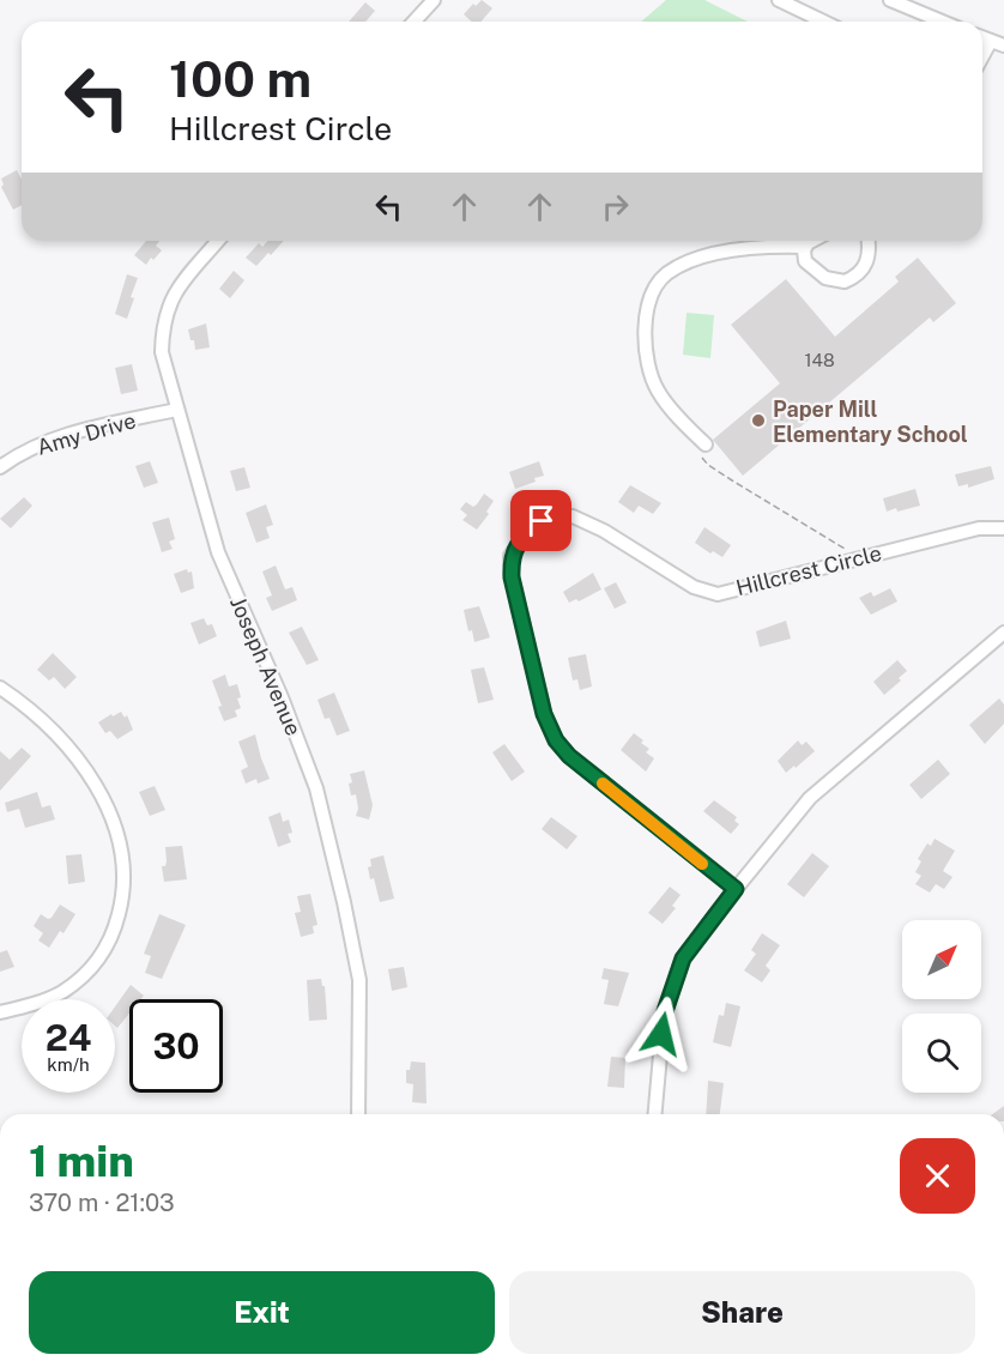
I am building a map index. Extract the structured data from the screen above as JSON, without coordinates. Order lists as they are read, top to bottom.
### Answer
{
  "streets": {
    "street": ["Amy Drive", "Hillcrest Circle", "Joseph Avenue"]
  },
  "crossings": [
    ["Amy Drive", "Joseph Avenue"]
  ],
  "places": ["Paper Mill Elementary School"],
  "house_numbers": ["148"],
  "north": "top right",
  "page": {
    "turn": ["100 m", "Hillcrest Circle"],
    "speed": "24 km/h",
    "limit": "30",
    "heading": ["1 min", "370 m · 21:03"],
    "buttons": ["Exit", "Share"]
  }
}
